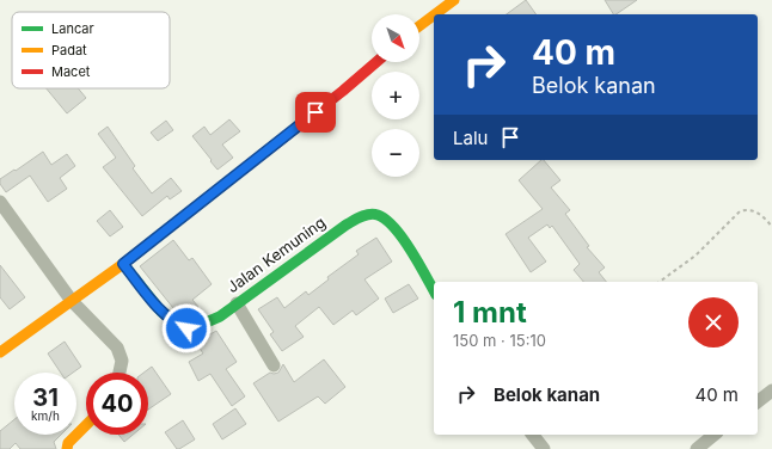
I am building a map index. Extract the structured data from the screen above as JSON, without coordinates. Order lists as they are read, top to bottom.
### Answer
{
  "streets": {
    "street": ["Jalan Kemuning"]
  },
  "legend": ["Lancar", "Padat", "Macet"],
  "north": "bottom right",
  "page": {
    "map_buttons": ["+", "−"],
    "turn": ["40 m", "Belok kanan"],
    "then": "Lalu",
    "heading": ["1 mnt", "150 m · 15:10"],
    "list": [
      {
        "name": "Belok kanan",
        "value": "40 m"
      }
    ],
    "speed": "31 km/h",
    "limit": "40"
  }
}
